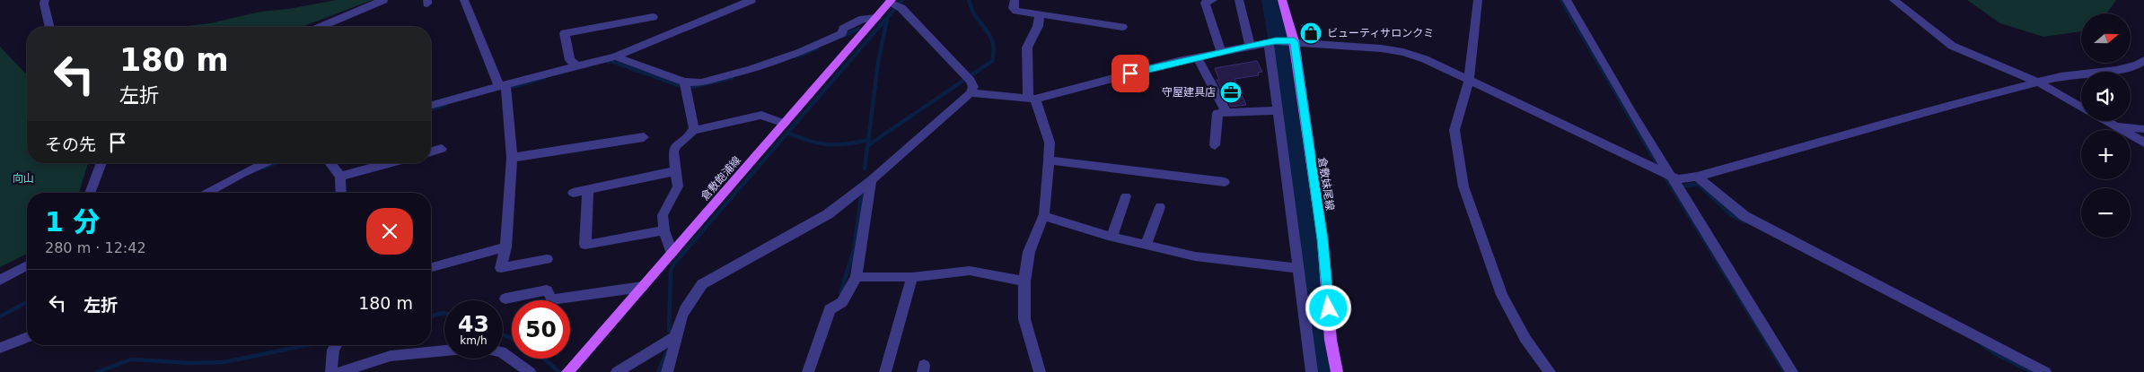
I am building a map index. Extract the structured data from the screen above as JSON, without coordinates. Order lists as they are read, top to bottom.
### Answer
{
  "streets": {
    "main road": ["倉敷飽浦線", "倉敷妹尾線"]
  },
  "parks": ["向山"],
  "places": {
    "shop": ["ビューティサロンクミ"],
    "office": ["守屋建具店"]
  },
  "north": "right",
  "page": {
    "map_buttons": ["+", "−"],
    "turn": ["180 m", "左折"],
    "then": "その先",
    "heading": ["1 分", "280 m · 12:42"],
    "list": [
      {
        "name": "左折",
        "value": "180 m"
      }
    ],
    "speed": "43 km/h",
    "limit": "50"
  }
}
